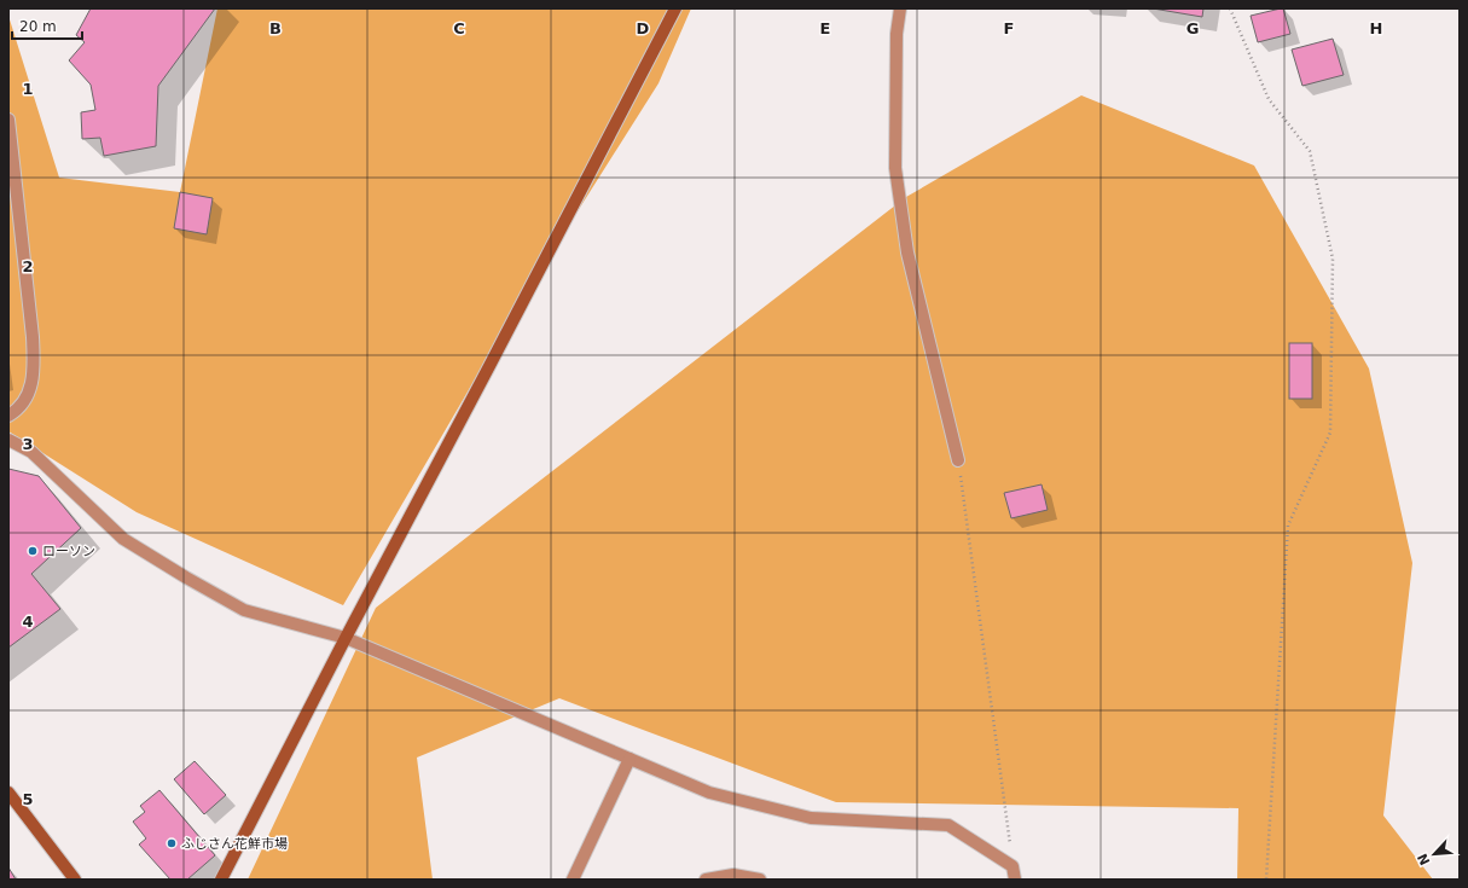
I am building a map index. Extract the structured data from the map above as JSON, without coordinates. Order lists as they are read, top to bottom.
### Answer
{
  "places": ["ローソン", "ふじさん花鮮市場"],
  "scale_bar": "20 m",
  "north": "bottom left",
  "grid": {
    "columns": [
      "B",
      "C",
      "D",
      "E",
      "F",
      "G",
      "H"
    ],
    "rows": [
      "1",
      "2",
      "3",
      "4",
      "5"
    ]
  }
}
